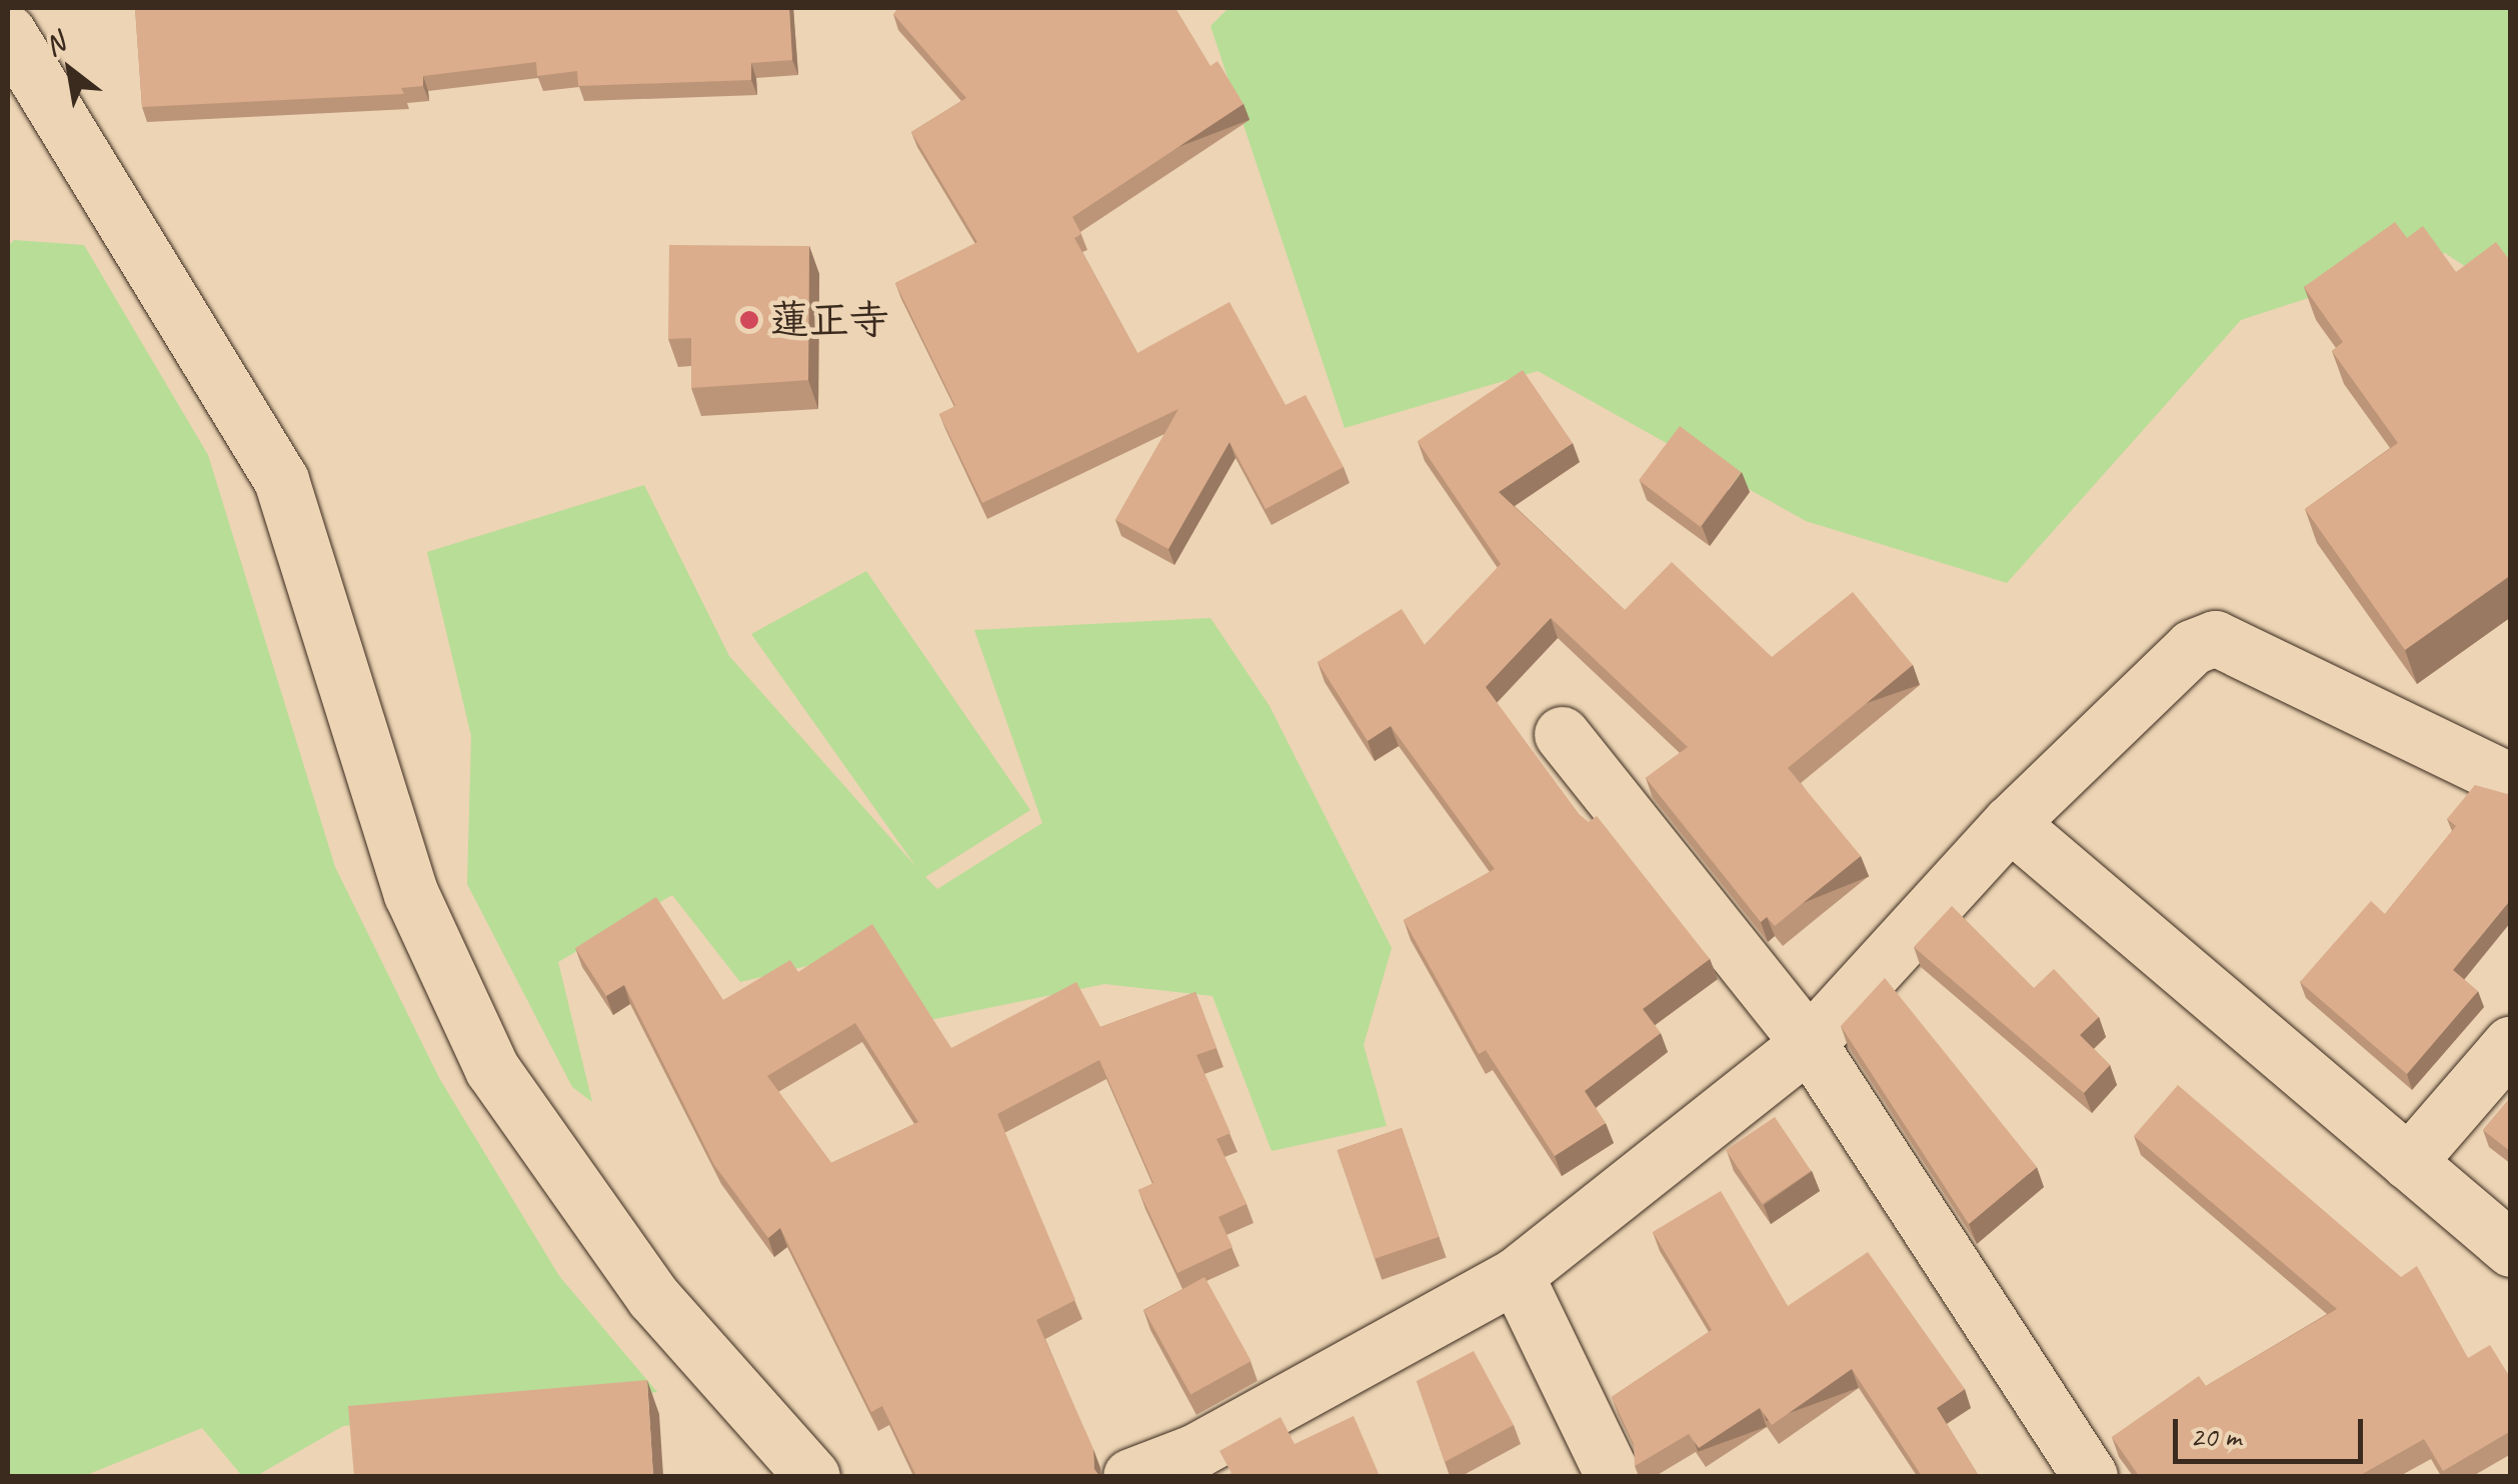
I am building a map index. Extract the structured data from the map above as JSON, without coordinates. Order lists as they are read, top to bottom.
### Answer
{
  "places": ["蓮正寺"],
  "scale_bar": "20 m",
  "north": "top left"
}
